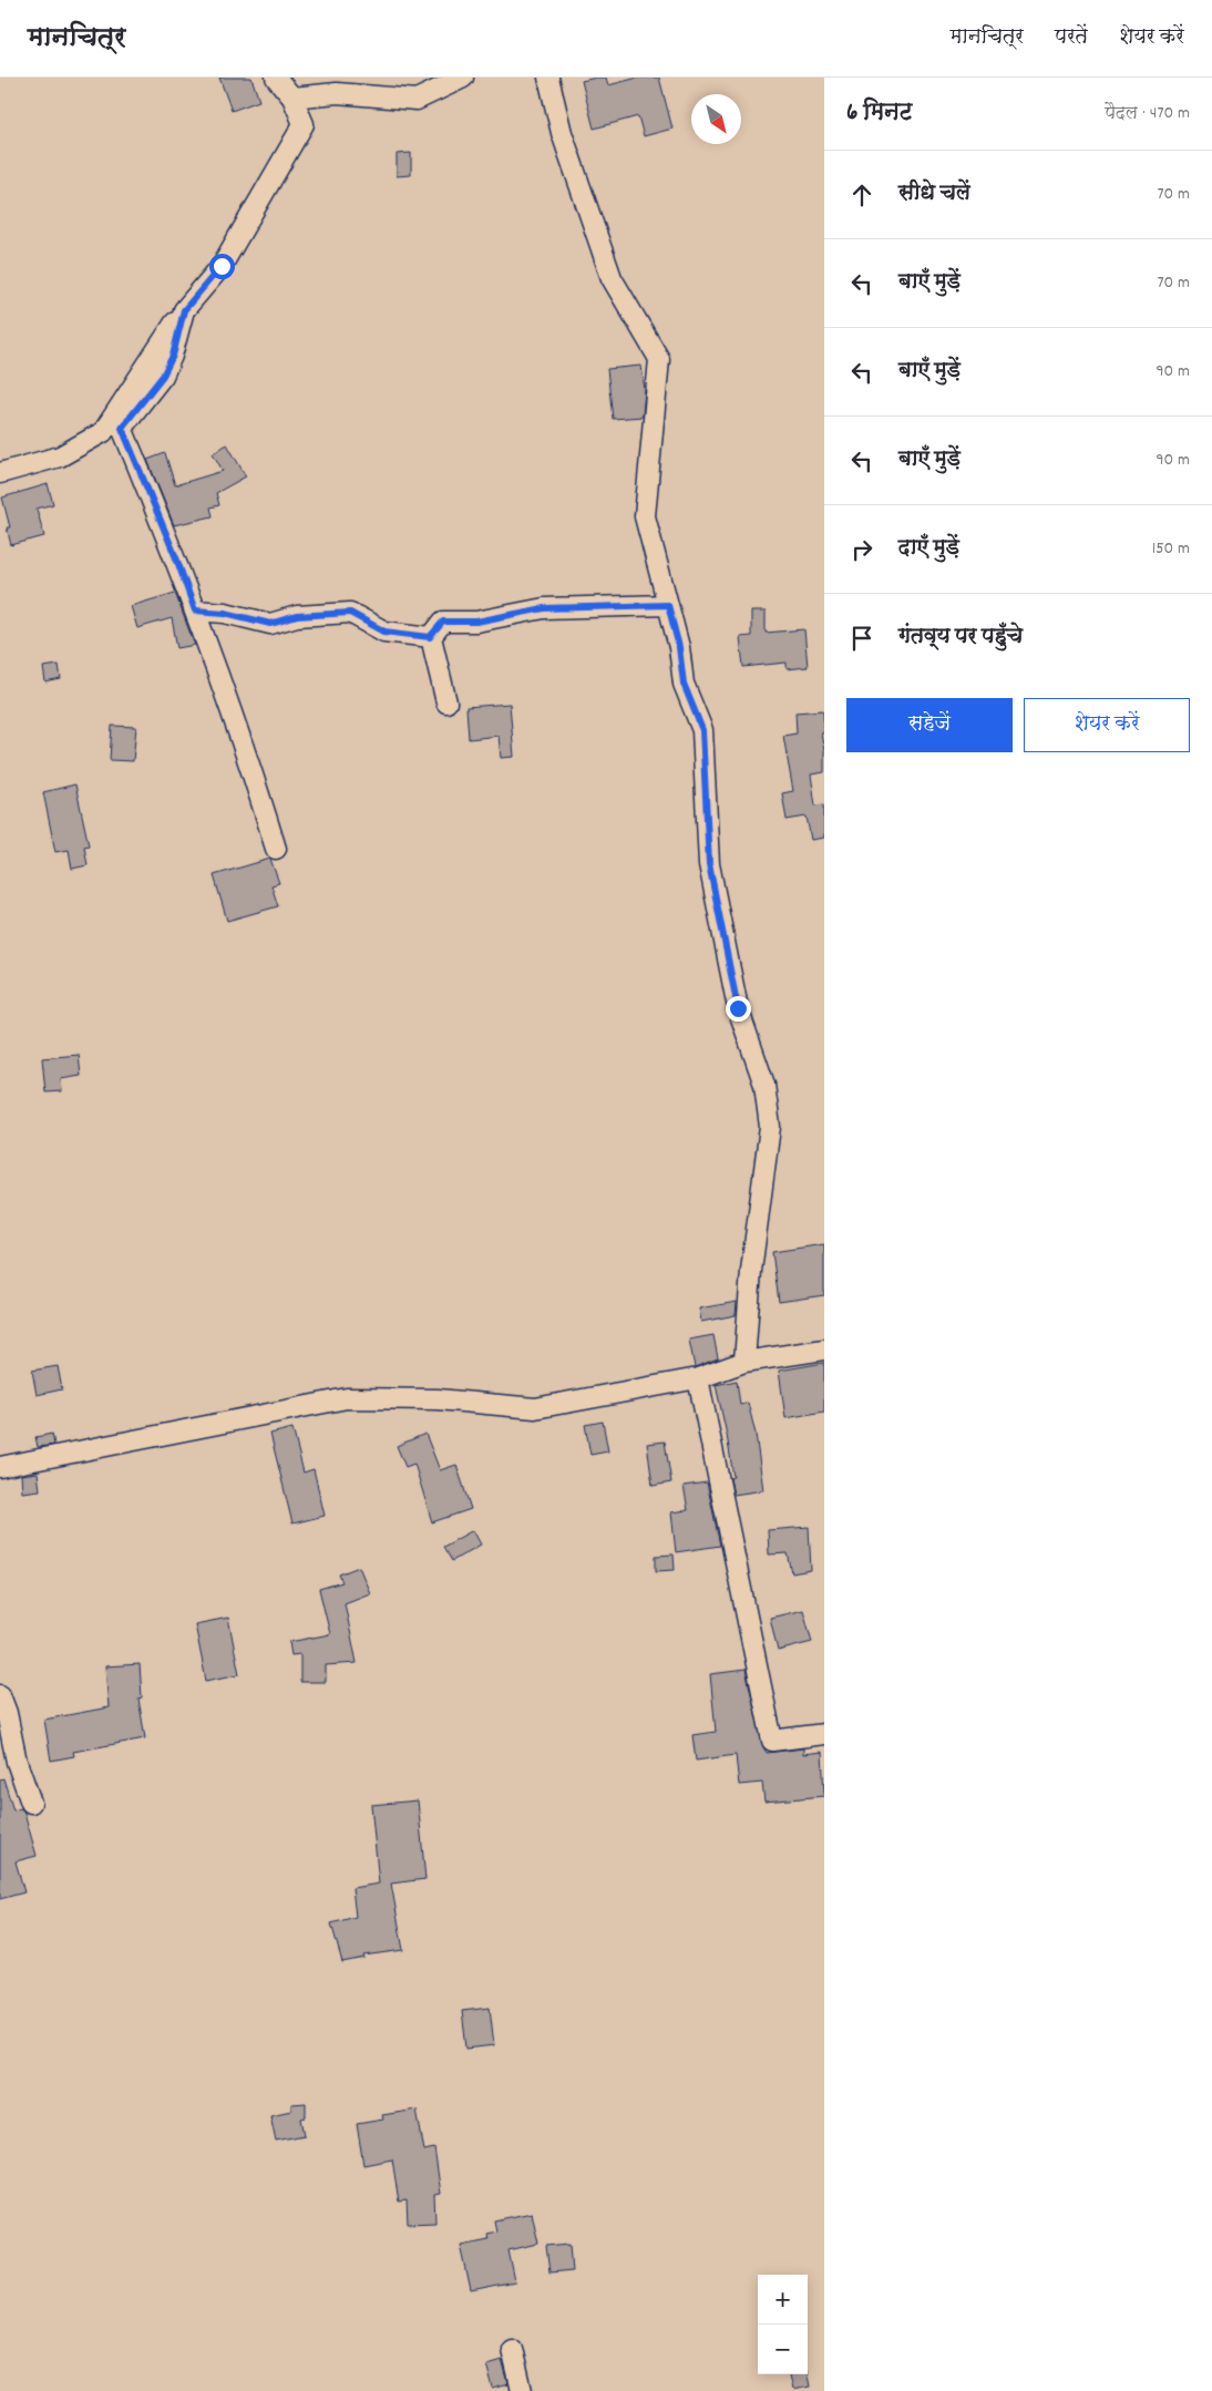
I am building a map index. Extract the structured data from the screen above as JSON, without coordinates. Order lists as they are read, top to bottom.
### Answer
{
  "north": "bottom right",
  "page": {
    "header": "मानचित्र",
    "nav": ["मानचित्र", "परतें", "शेयर करें"],
    "heading": ["6 मिनट", "पैदल · 470 m"],
    "list": [
      ["सीधे चलें", "70 m"],
      ["बाएँ मुड़ें", "70 m"],
      ["बाएँ मुड़ें", "90 m"],
      ["बाएँ मुड़ें", "90 m"],
      ["दाएँ मुड़ें", "150 m"],
      "गंतव्य पर पहुँचे"
    ],
    "buttons": ["सहेजें", "शेयर करें"],
    "map_buttons": ["+", "−"]
  }
}
